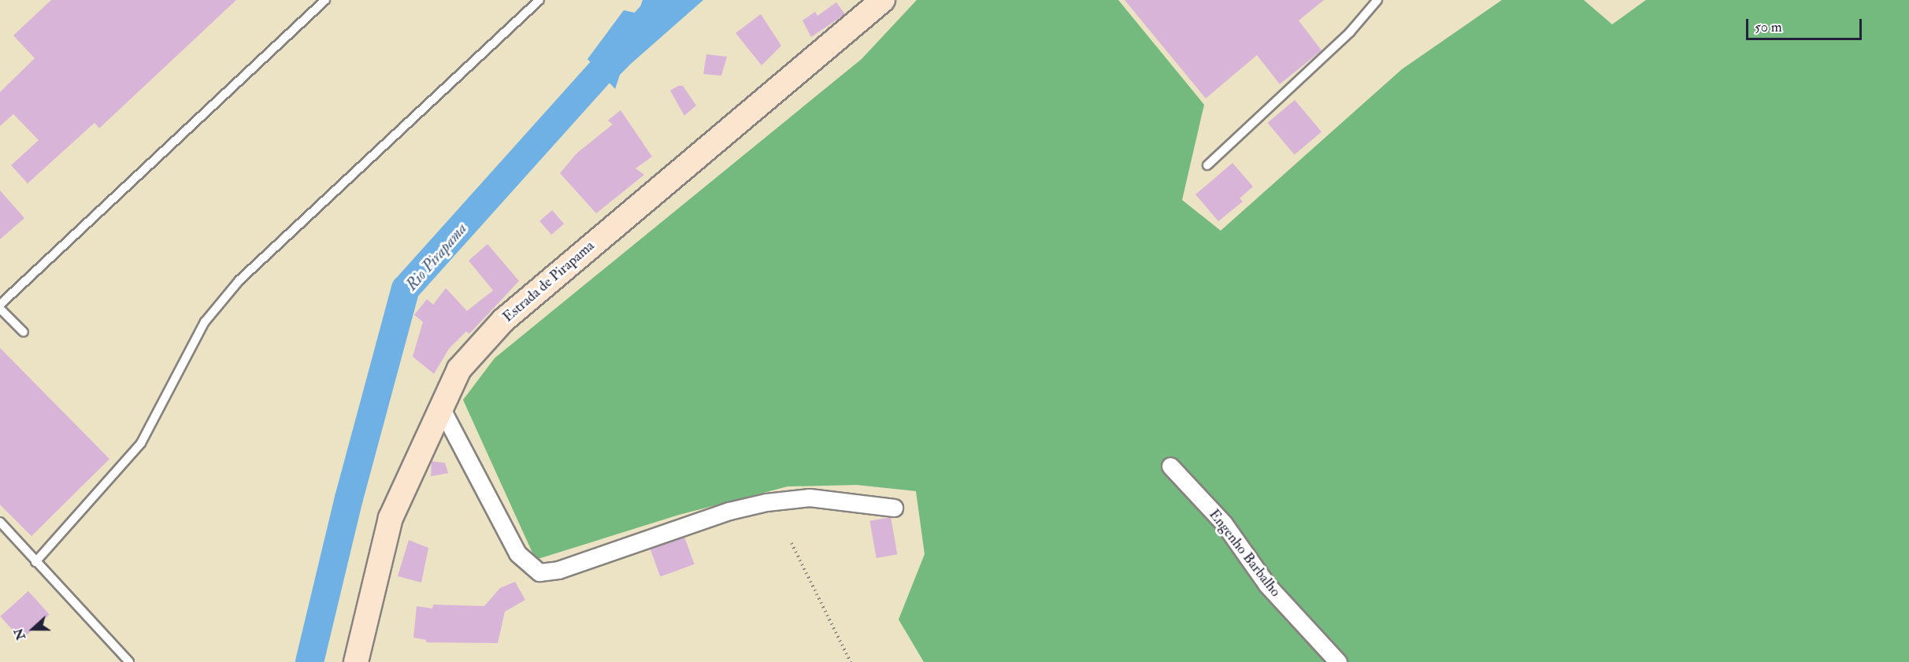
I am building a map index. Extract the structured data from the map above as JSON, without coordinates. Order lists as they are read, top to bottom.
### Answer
{
  "streets": {
    "main road": ["Estrada de Pirapama"],
    "street": ["Engenho Barbalho"]
  },
  "water": ["Rio Pirapama"],
  "scale_bar": "50 m",
  "north": "left"
}
